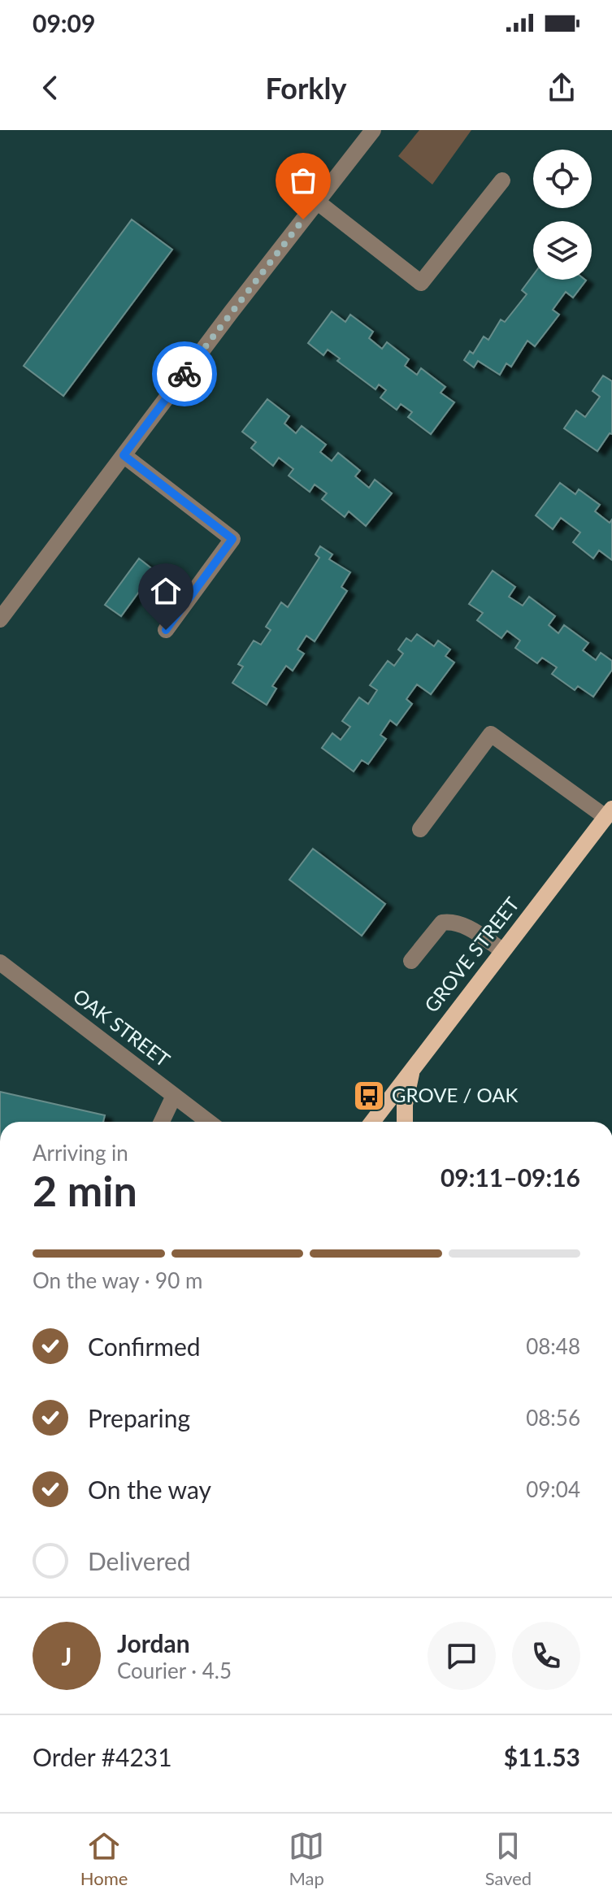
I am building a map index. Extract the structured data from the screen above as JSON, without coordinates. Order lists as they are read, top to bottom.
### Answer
{
  "streets": {
    "main road": ["GROVE STREET"],
    "street": ["OAK STREET"]
  },
  "places": {
    "bus stop": ["GROVE / OAK"]
  },
  "page": {
    "status": "09:09",
    "header": "Forkly",
    "heading": ["2 min", "Arriving in", "09:11–09:16"],
    "panel": [
      "Jordan",
      "Courier · 4.5",
      "Order #4231",
      "$11.53"
    ],
    "bar": "On the way · 90 m",
    "list": [
      ["Confirmed", "08:48"],
      ["Preparing", "08:56"],
      ["On the way", "09:04"],
      "Delivered"
    ],
    "round": "J",
    "tabs": ["Home", "Map", "Saved"]
  }
}
